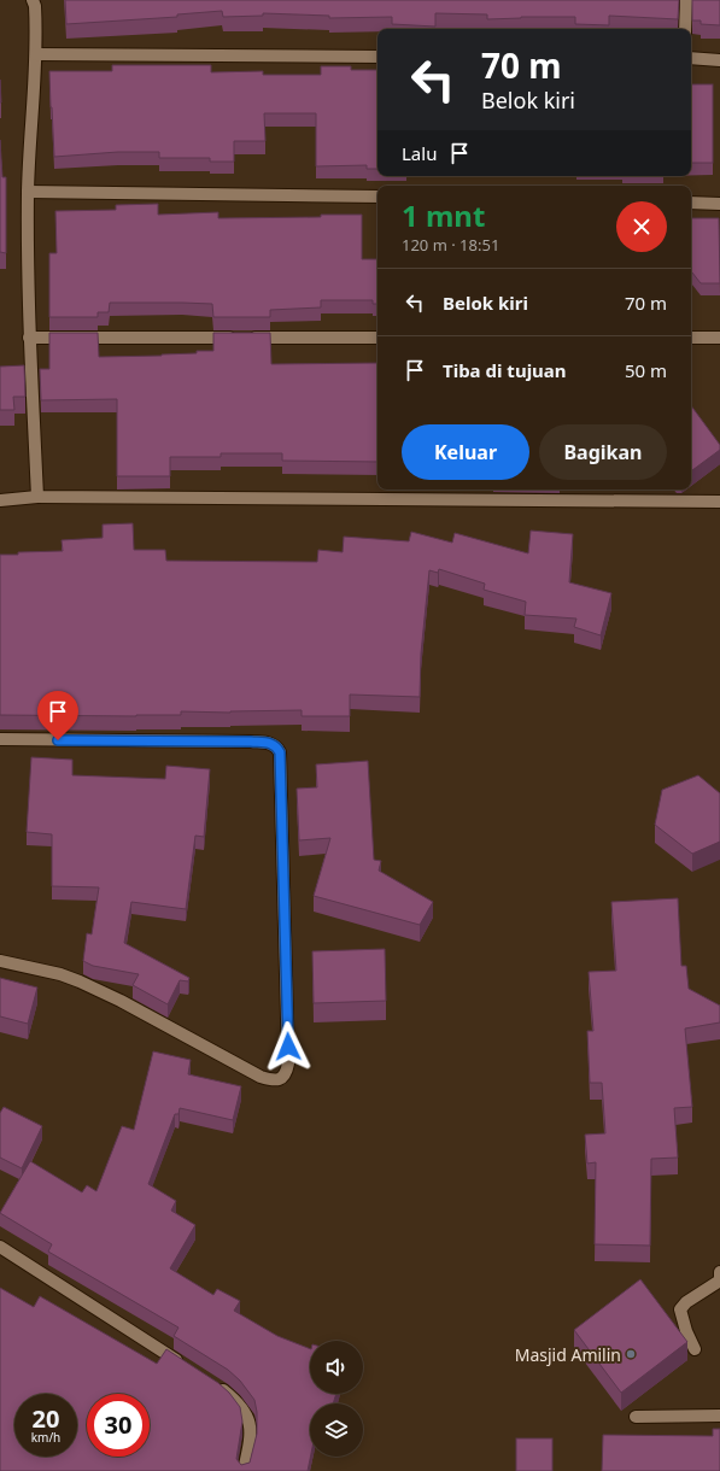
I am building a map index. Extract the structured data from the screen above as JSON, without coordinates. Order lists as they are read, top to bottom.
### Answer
{
  "places": ["Masjid Amilin"],
  "page": {
    "turn": ["70 m", "Belok kiri"],
    "then": "Lalu",
    "heading": ["1 mnt", "120 m · 18:51"],
    "list": [
      {
        "name": "Belok kiri",
        "value": "70 m"
      },
      {
        "name": "Tiba di tujuan",
        "value": "50 m"
      }
    ],
    "buttons": ["Keluar", "Bagikan"],
    "speed": "20 km/h",
    "limit": "30"
  }
}
